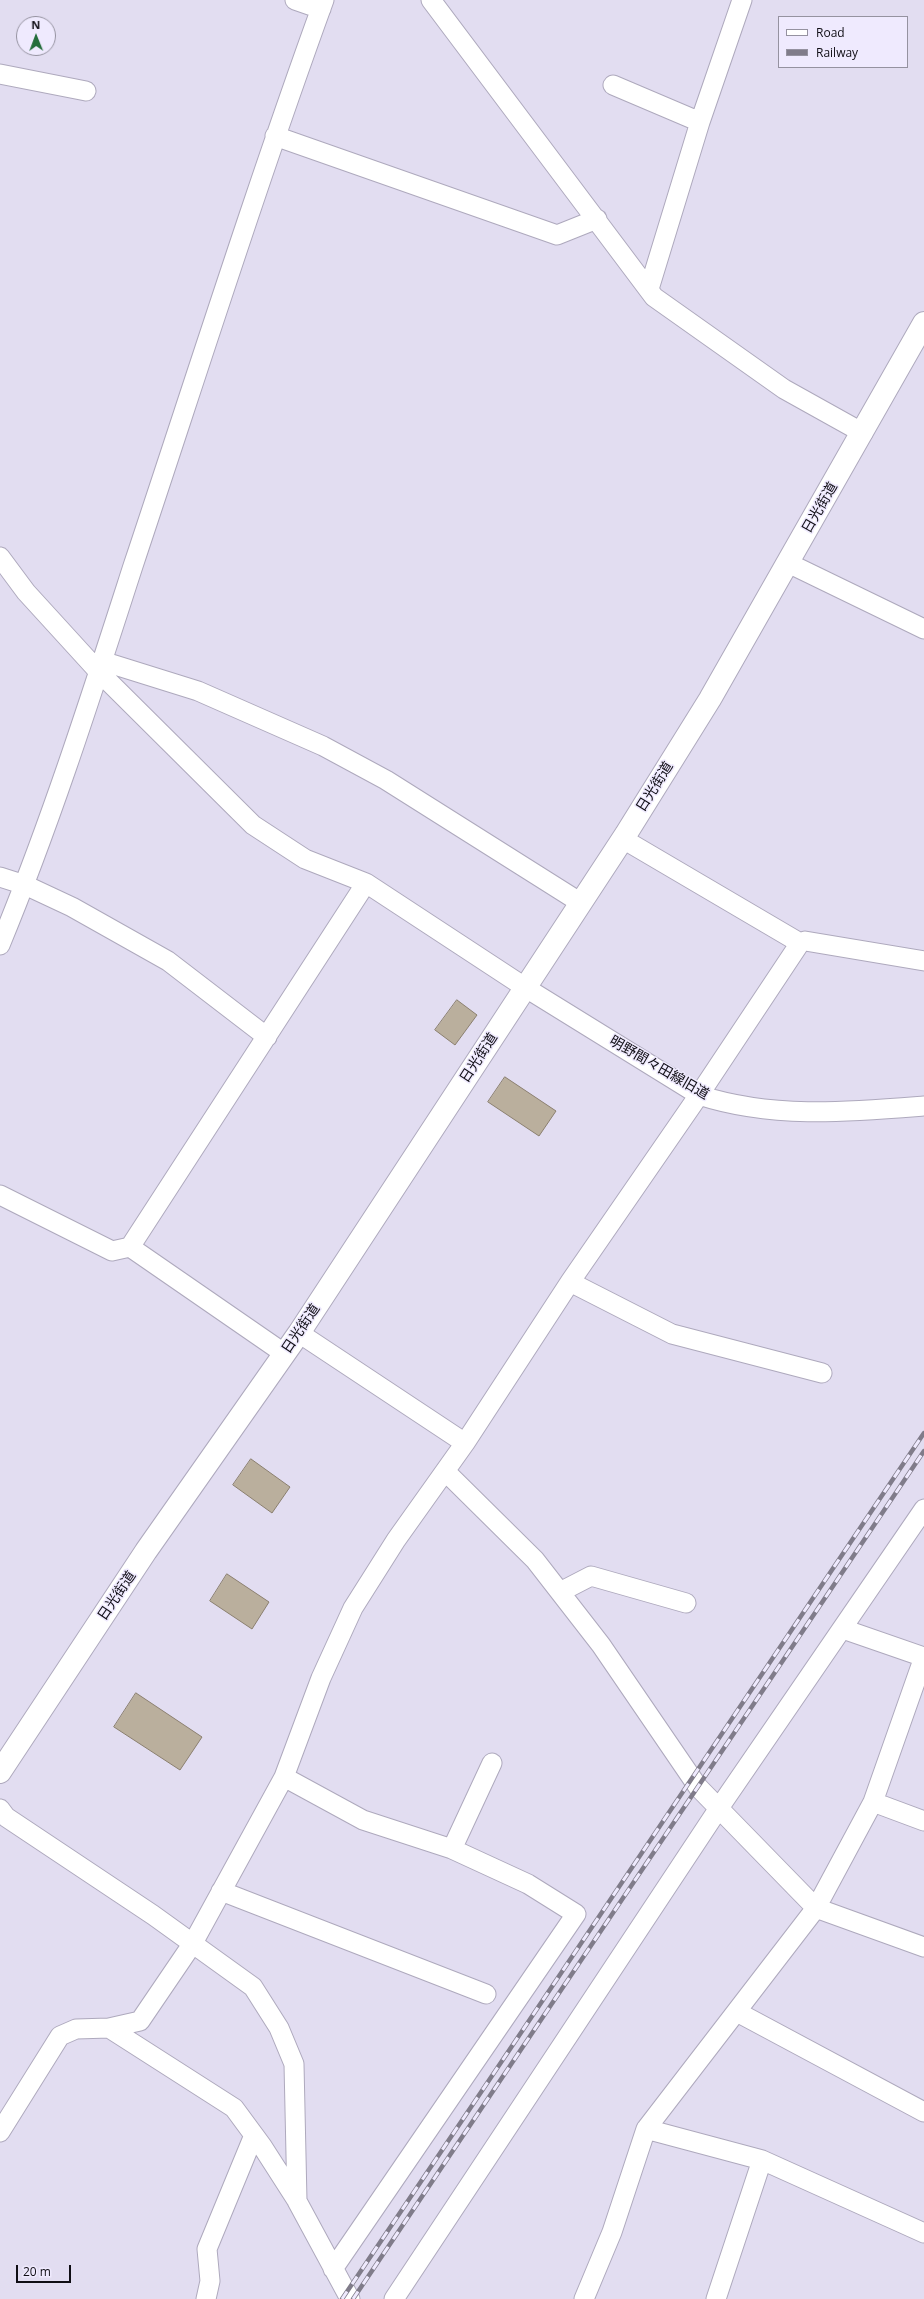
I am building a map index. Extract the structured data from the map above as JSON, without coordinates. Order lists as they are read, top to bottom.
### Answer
{
  "streets": {
    "highway": ["日光街道"],
    "street": ["明野間々田線旧道"]
  },
  "crossings": [
    ["日光街道", "明野間々田線旧道"]
  ],
  "legend": ["Road", "Railway"],
  "scale_bar": "20 m",
  "north": "top"
}
